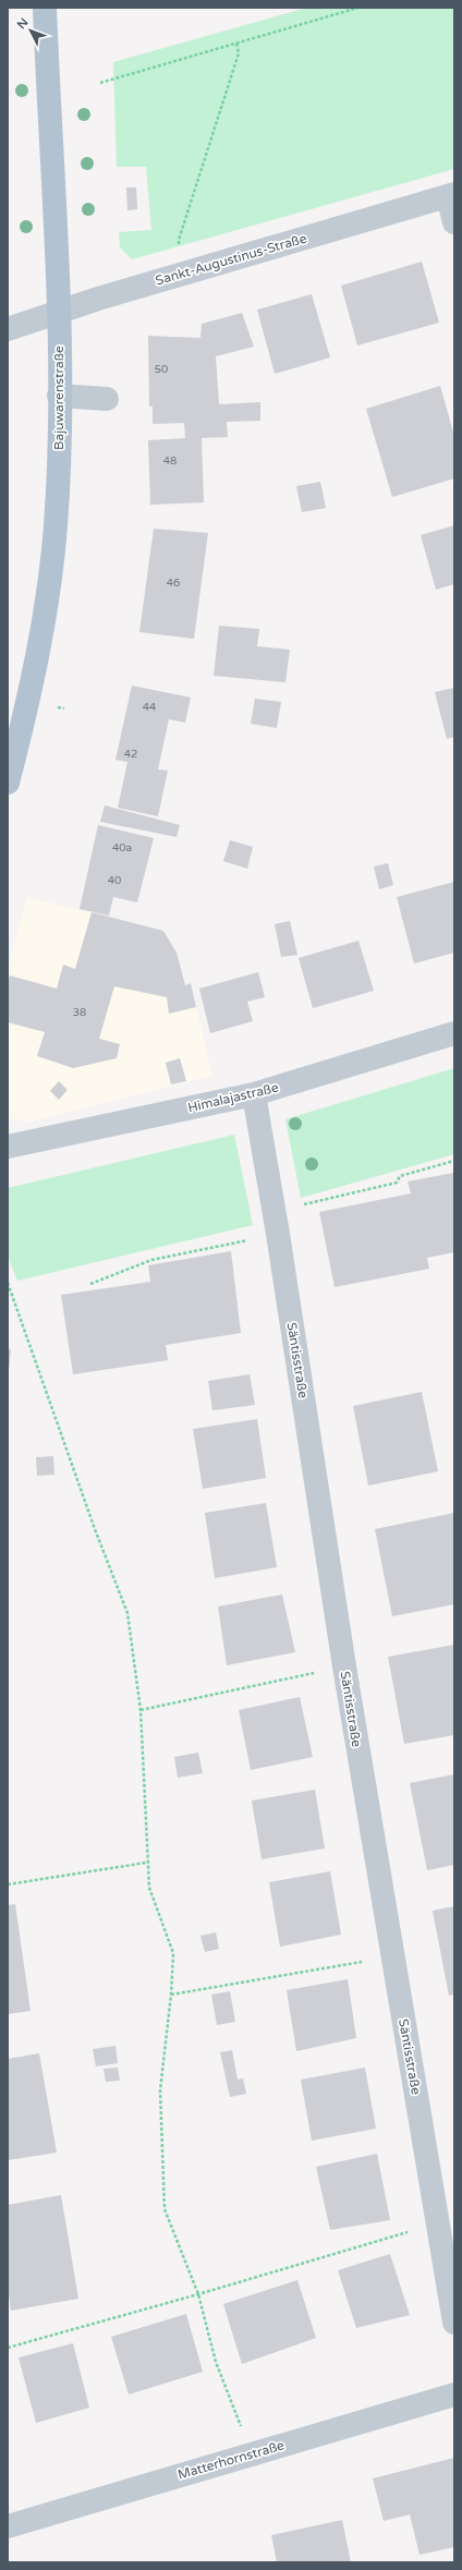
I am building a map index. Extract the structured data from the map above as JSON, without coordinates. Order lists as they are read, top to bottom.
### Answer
{
  "streets": {
    "main road": ["Bajuwarenstraße"],
    "street": [
      "Sankt-Augustinus-Straße",
      "Himalajastraße",
      "Säntisstraße",
      "Matterhornstraße"
    ]
  },
  "crossings": [
    ["Sankt-Augustinus-Straße", "Bajuwarenstraße"],
    ["Himalajastraße", "Säntisstraße"]
  ],
  "house_numbers": [
    "50",
    "48",
    "46",
    "44",
    "42",
    "40a",
    "40",
    "38"
  ],
  "north": "top left"
}
